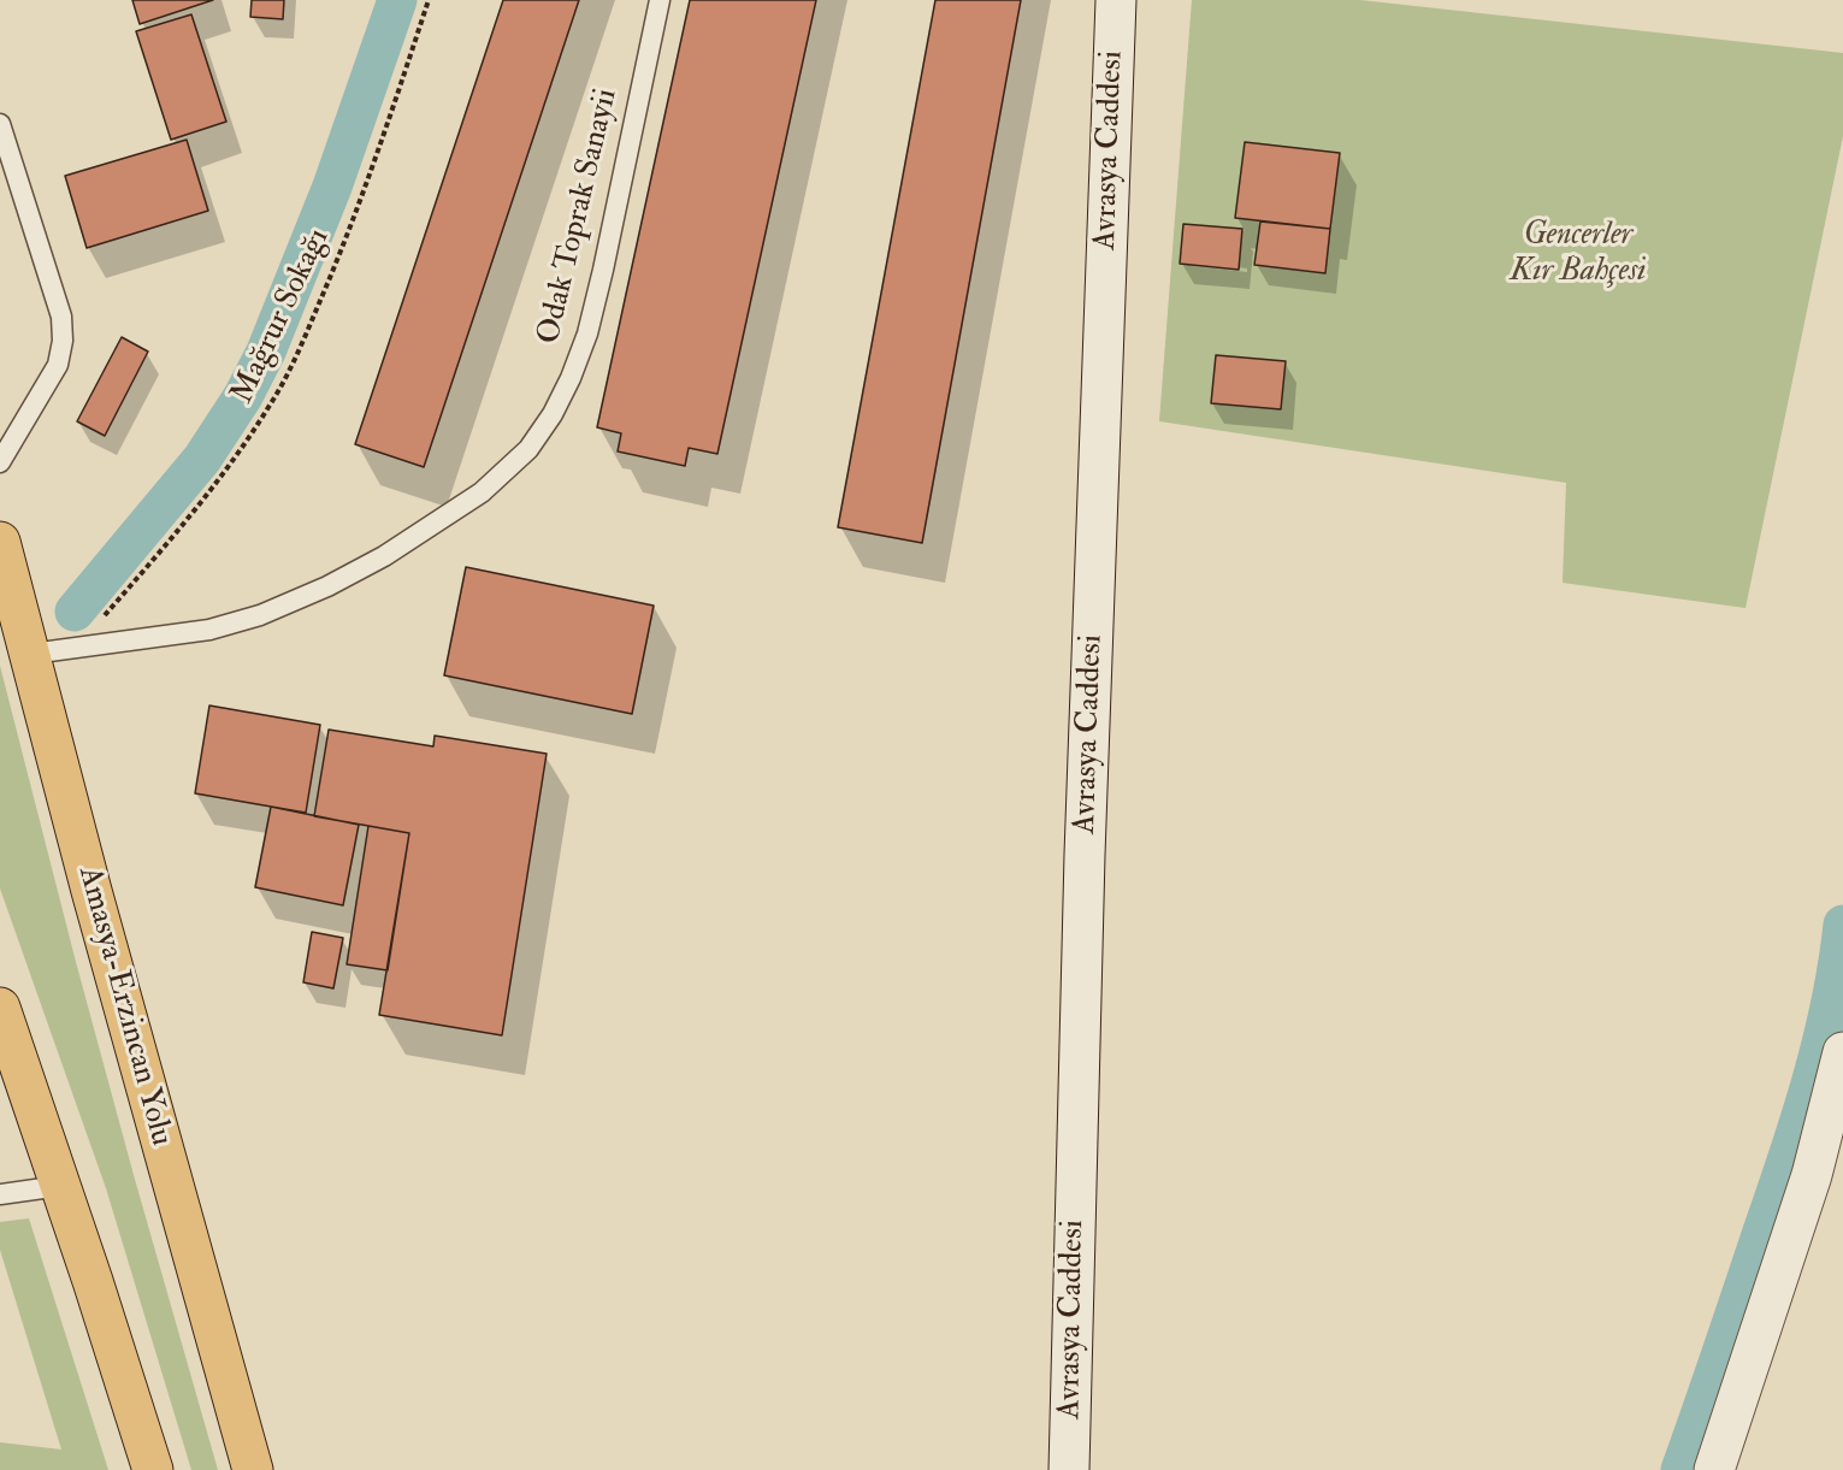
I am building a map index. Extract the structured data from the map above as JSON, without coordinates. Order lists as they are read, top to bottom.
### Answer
{
  "streets": {
    "highway": ["Amasya-Erzincan Yolu"],
    "street": ["Avrasya Caddesi"],
    "lane": ["Odak Toprak Sanayii"],
    "path": ["Mağrur Sokağı"]
  },
  "crossings": [
    ["Odak Toprak Sanayii", "Mağrur Sokağı"],
    ["Odak Toprak Sanayii", "Amasya-Erzincan Yolu"]
  ],
  "parks": ["Gencerler Kır Bahçesi"]
}
